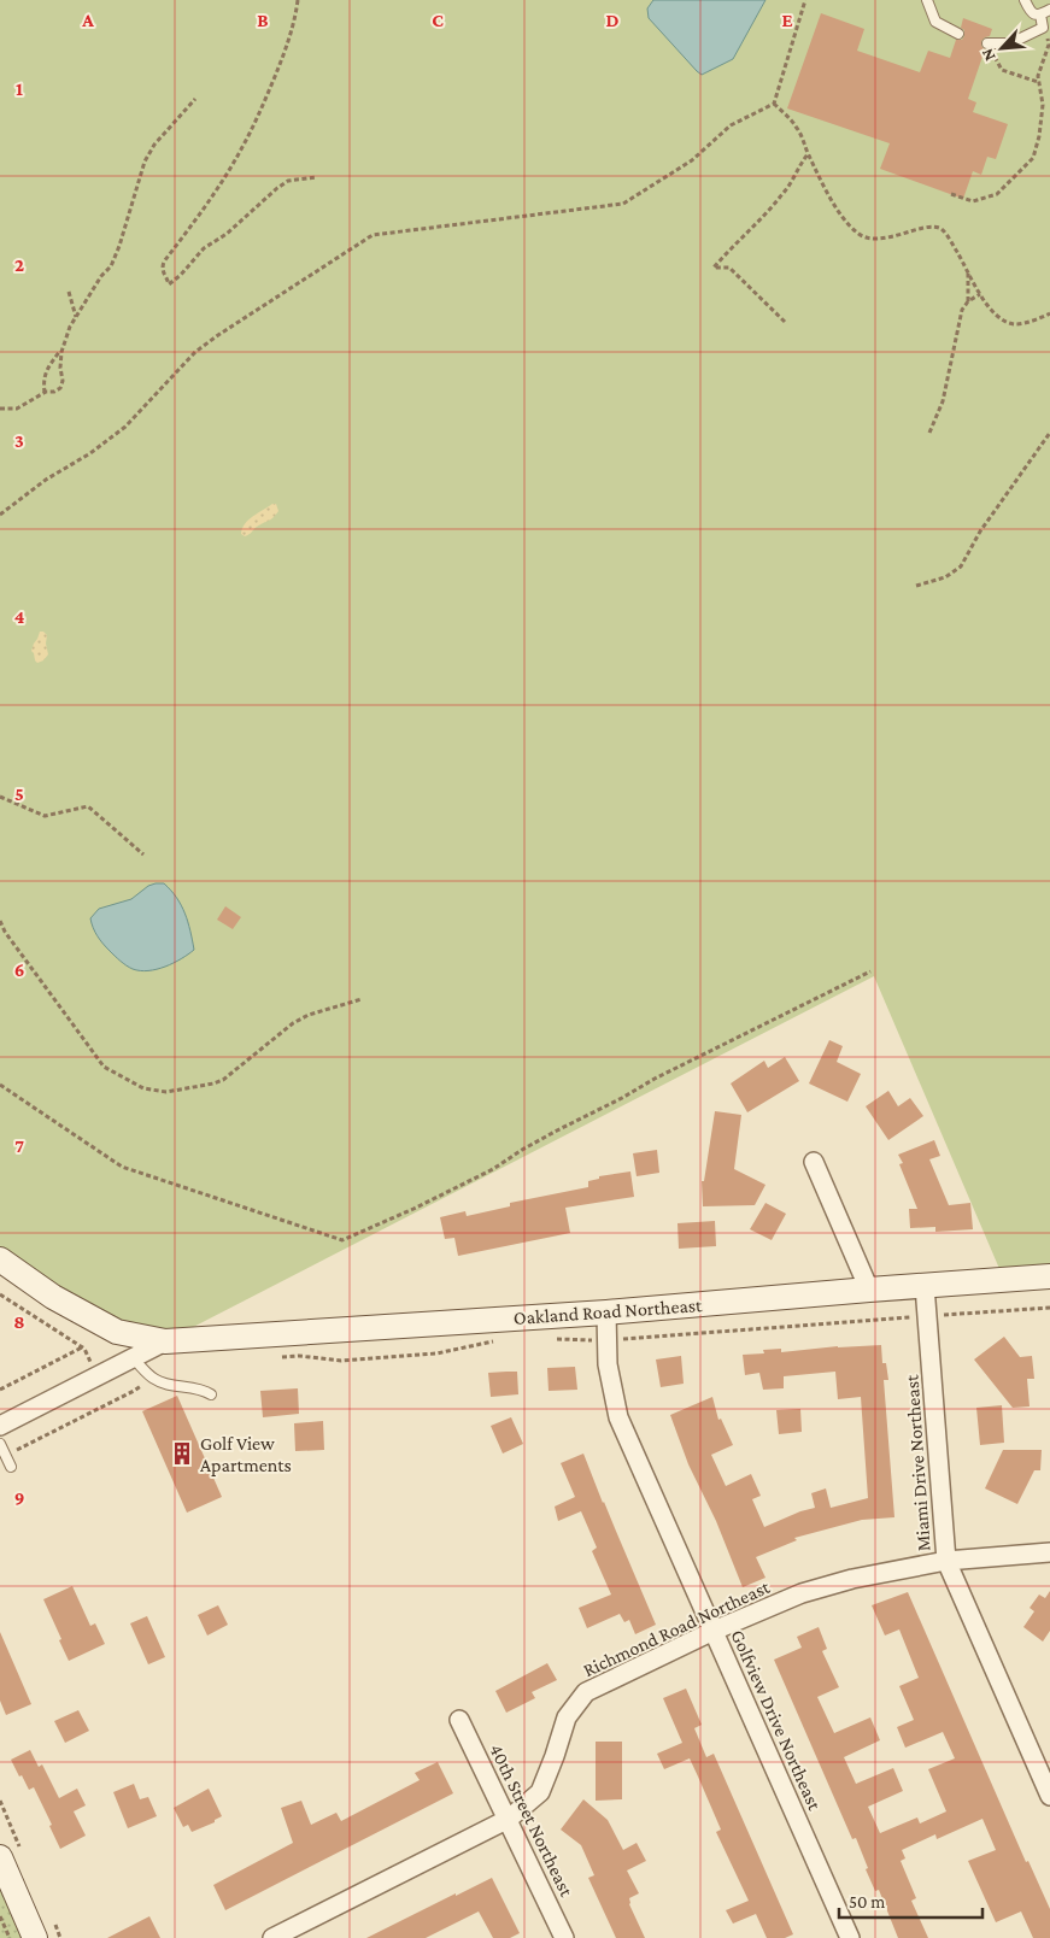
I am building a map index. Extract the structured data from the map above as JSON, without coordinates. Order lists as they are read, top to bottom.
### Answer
{
  "streets": {
    "main road": ["Oakland Road Northeast"],
    "street": [
      "Miami Drive Northeast",
      "Richmond Road Northeast",
      "Golfview Drive Northeast",
      "40th Street Northeast"
    ]
  },
  "crossings": [
    ["Oakland Road Northeast", "Miami Drive Northeast"],
    ["Oakland Road Northeast", "Golfview Drive Northeast"],
    ["Miami Drive Northeast", "Richmond Road Northeast"],
    ["Richmond Road Northeast", "Golfview Drive Northeast"],
    ["Richmond Road Northeast", "40th Street Northeast"]
  ],
  "places": {
    "building": ["Golf View Apartments"]
  },
  "scale_bar": "50 m",
  "north": "bottom left",
  "grid": {
    "columns": [
      "A",
      "B",
      "C",
      "D",
      "E"
    ],
    "rows": [
      "1",
      "2",
      "3",
      "4",
      "5",
      "6",
      "7",
      "8",
      "9"
    ]
  }
}
